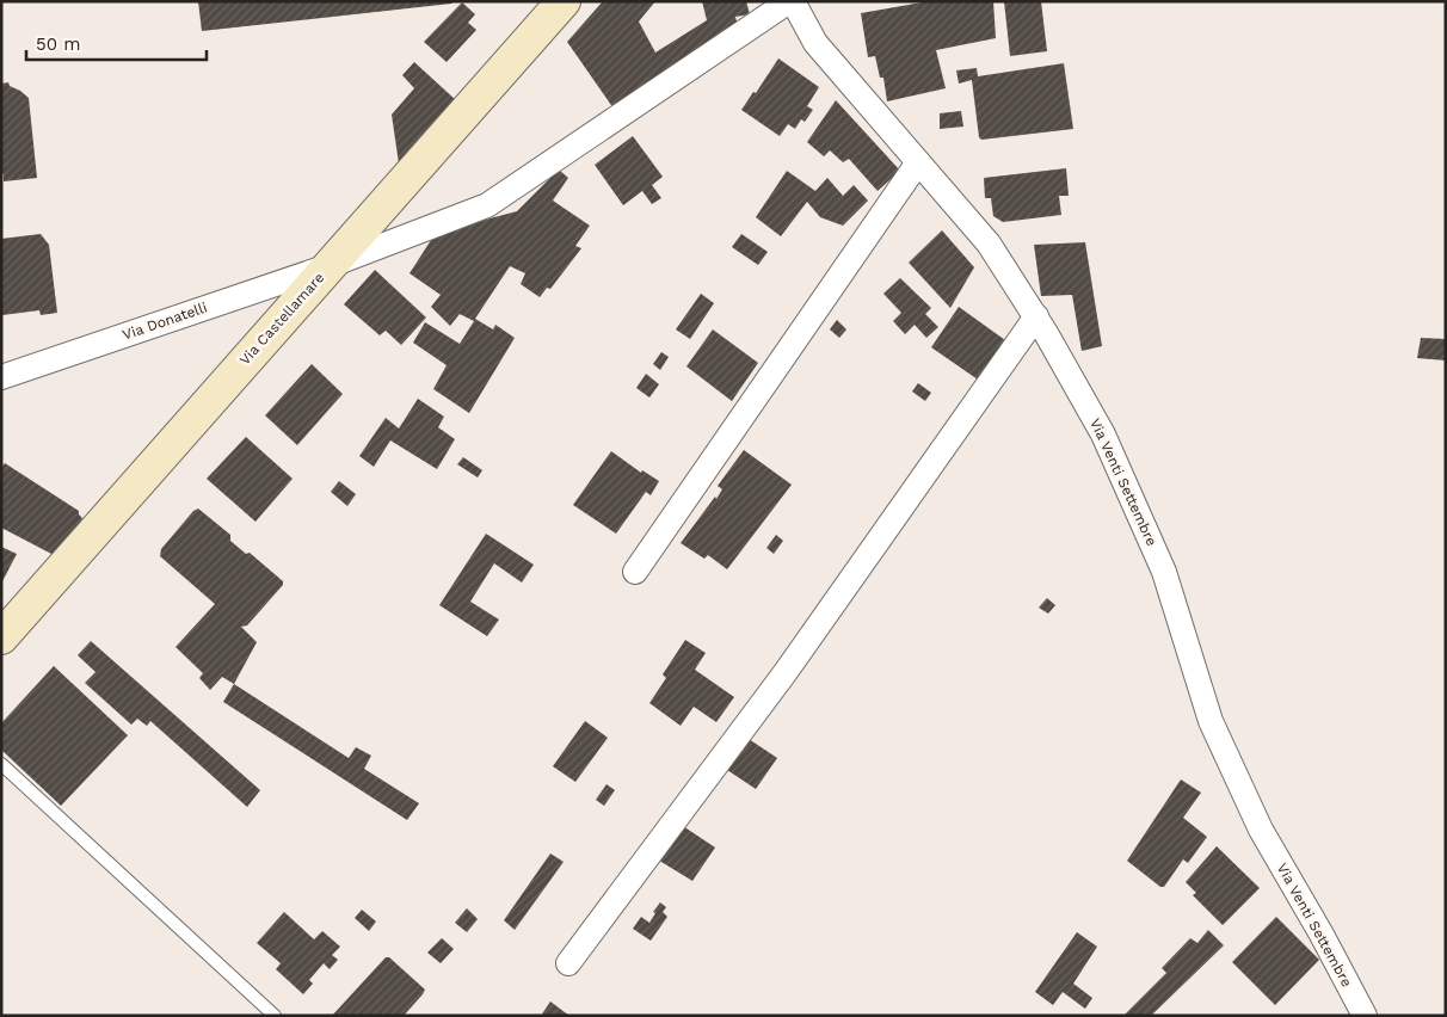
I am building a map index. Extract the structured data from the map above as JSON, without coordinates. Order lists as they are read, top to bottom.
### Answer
{
  "streets": {
    "main road": ["Via Castellamare"],
    "street": ["Via Donatelli", "Via Venti Settembre"]
  },
  "crossings": [
    ["Via Castellamare", "Via Donatelli"],
    ["Via Donatelli", "Via Venti Settembre"]
  ],
  "scale_bar": "50 m"
}
